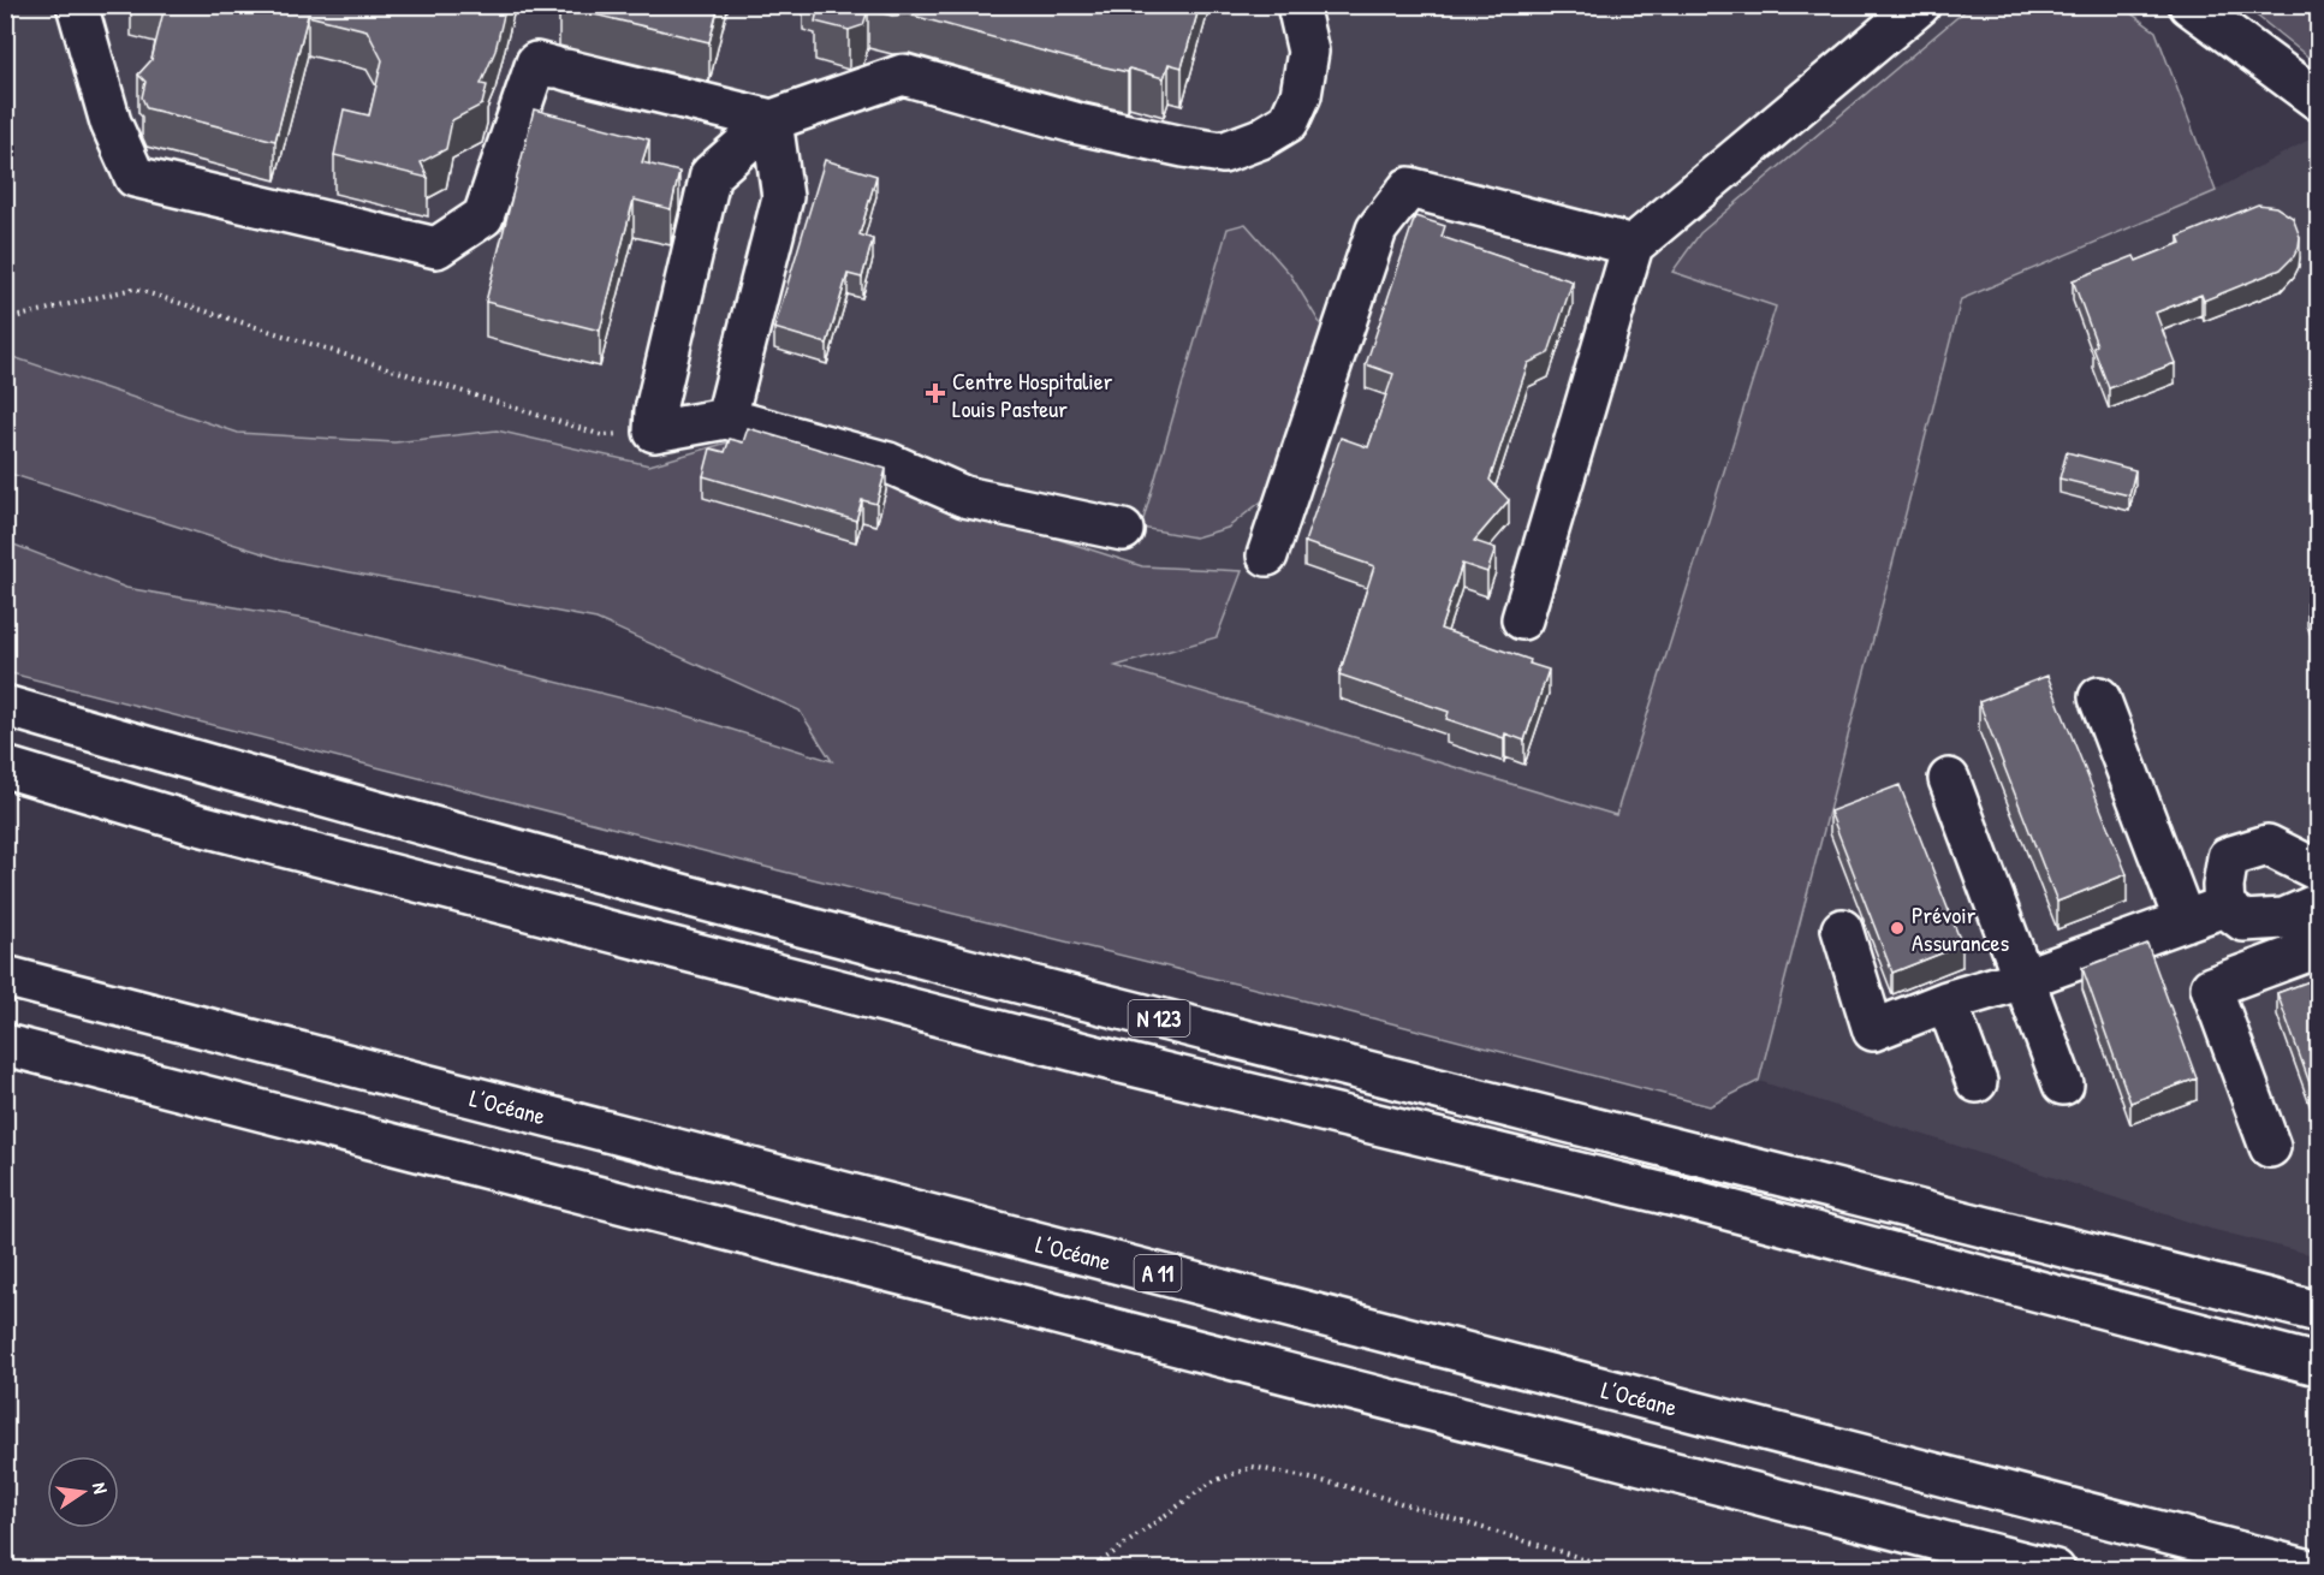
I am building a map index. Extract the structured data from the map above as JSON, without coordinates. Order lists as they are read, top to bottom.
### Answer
{
  "streets": {
    "main road": ["N 123", "L’Océane", "A 11"]
  },
  "places": {
    "health": ["Centre Hospitalier Louis Pasteur"],
    "other": ["Prévoir Assurances"]
  },
  "north": "right"
}
